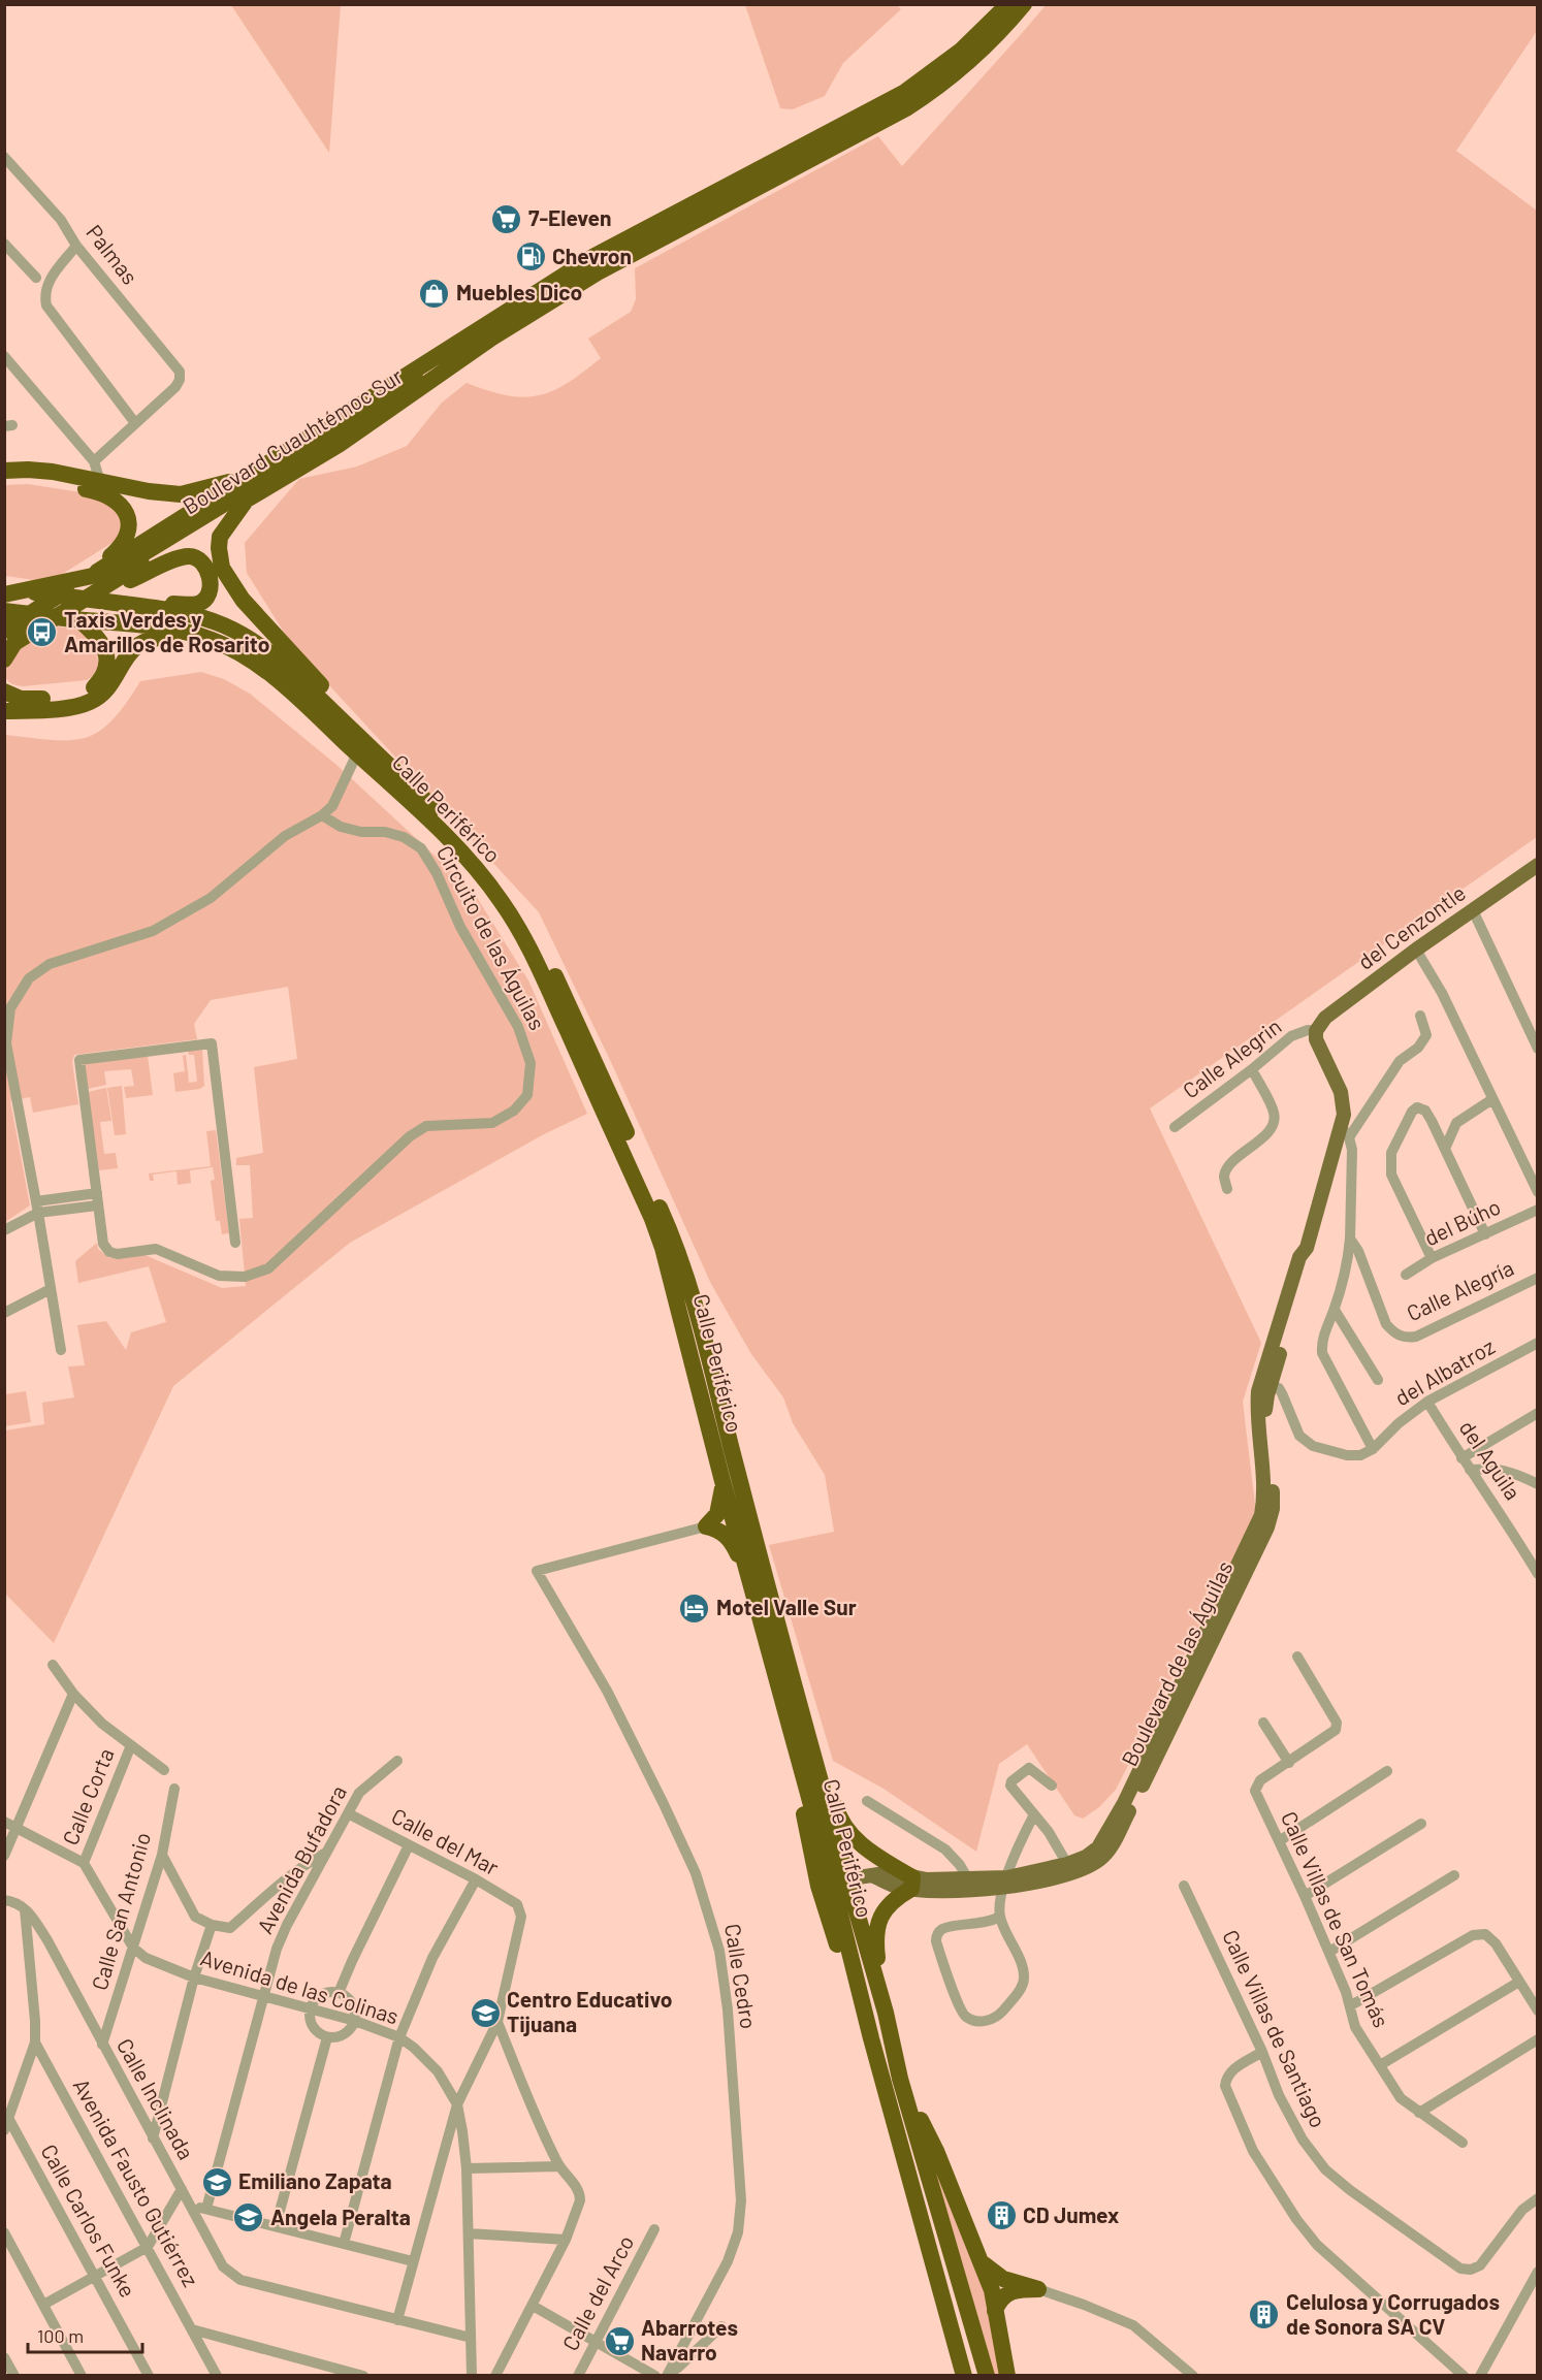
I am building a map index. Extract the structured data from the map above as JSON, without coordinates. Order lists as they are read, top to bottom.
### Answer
{
  "streets": {
    "highway": ["Boulevard Cuauhtémoc Sur", "Calle Periférico"],
    "main road": ["del Cenzontle", "Boulevard de las Águilas"],
    "street": [
      "Palmas",
      "Circuito de las Águilas",
      "Calle Alegrin",
      "del Búho",
      "Calle Alegría",
      "del Albatroz",
      "del Aguila",
      "Calle Corta",
      "Calle del Mar",
      "Avenida Bufadora",
      "Calle San Antonio",
      "Calle Villas de San Tomás",
      "Calle Cedro",
      "Avenida de las Colinas",
      "Calle Villas de Santiago",
      "Calle Inclinada",
      "Avenida Fausto Gutiérrez",
      "Calle Carlos Funke",
      "Calle del Arco"
    ]
  },
  "crossings": [
    ["del Cenzontle", "Calle Alegrin"],
    ["del Cenzontle", "Boulevard de las Águilas"],
    ["Calle Alegrin", "Boulevard de las Águilas"],
    ["del Albatroz", "del Aguila"],
    ["Calle Corta", "Avenida de las Colinas"],
    ["Calle del Mar", "Avenida Bufadora"],
    ["Avenida Bufadora", "Avenida de las Colinas"],
    ["Calle San Antonio", "Avenida de las Colinas"],
    ["Calle San Antonio", "Calle Inclinada"],
    ["Avenida de las Colinas", "Calle Inclinada"]
  ],
  "places": {
    "supermarket": ["7-Eleven", "Abarrotes Navarro"],
    "fuel station": ["Chevron"],
    "shop": ["Muebles Dico"],
    "bus stop": ["Taxis Verdes y Amarillos de Rosarito"],
    "hotel": ["Motel Valle Sur"],
    "school or university": ["Centro Educativo Tijuana", "Emiliano Zapata", "Angela Peralta"],
    "building": ["CD Jumex", "Celulosa y Corrugados de Sonora SA CV"]
  },
  "scale_bar": "100 m"
}
